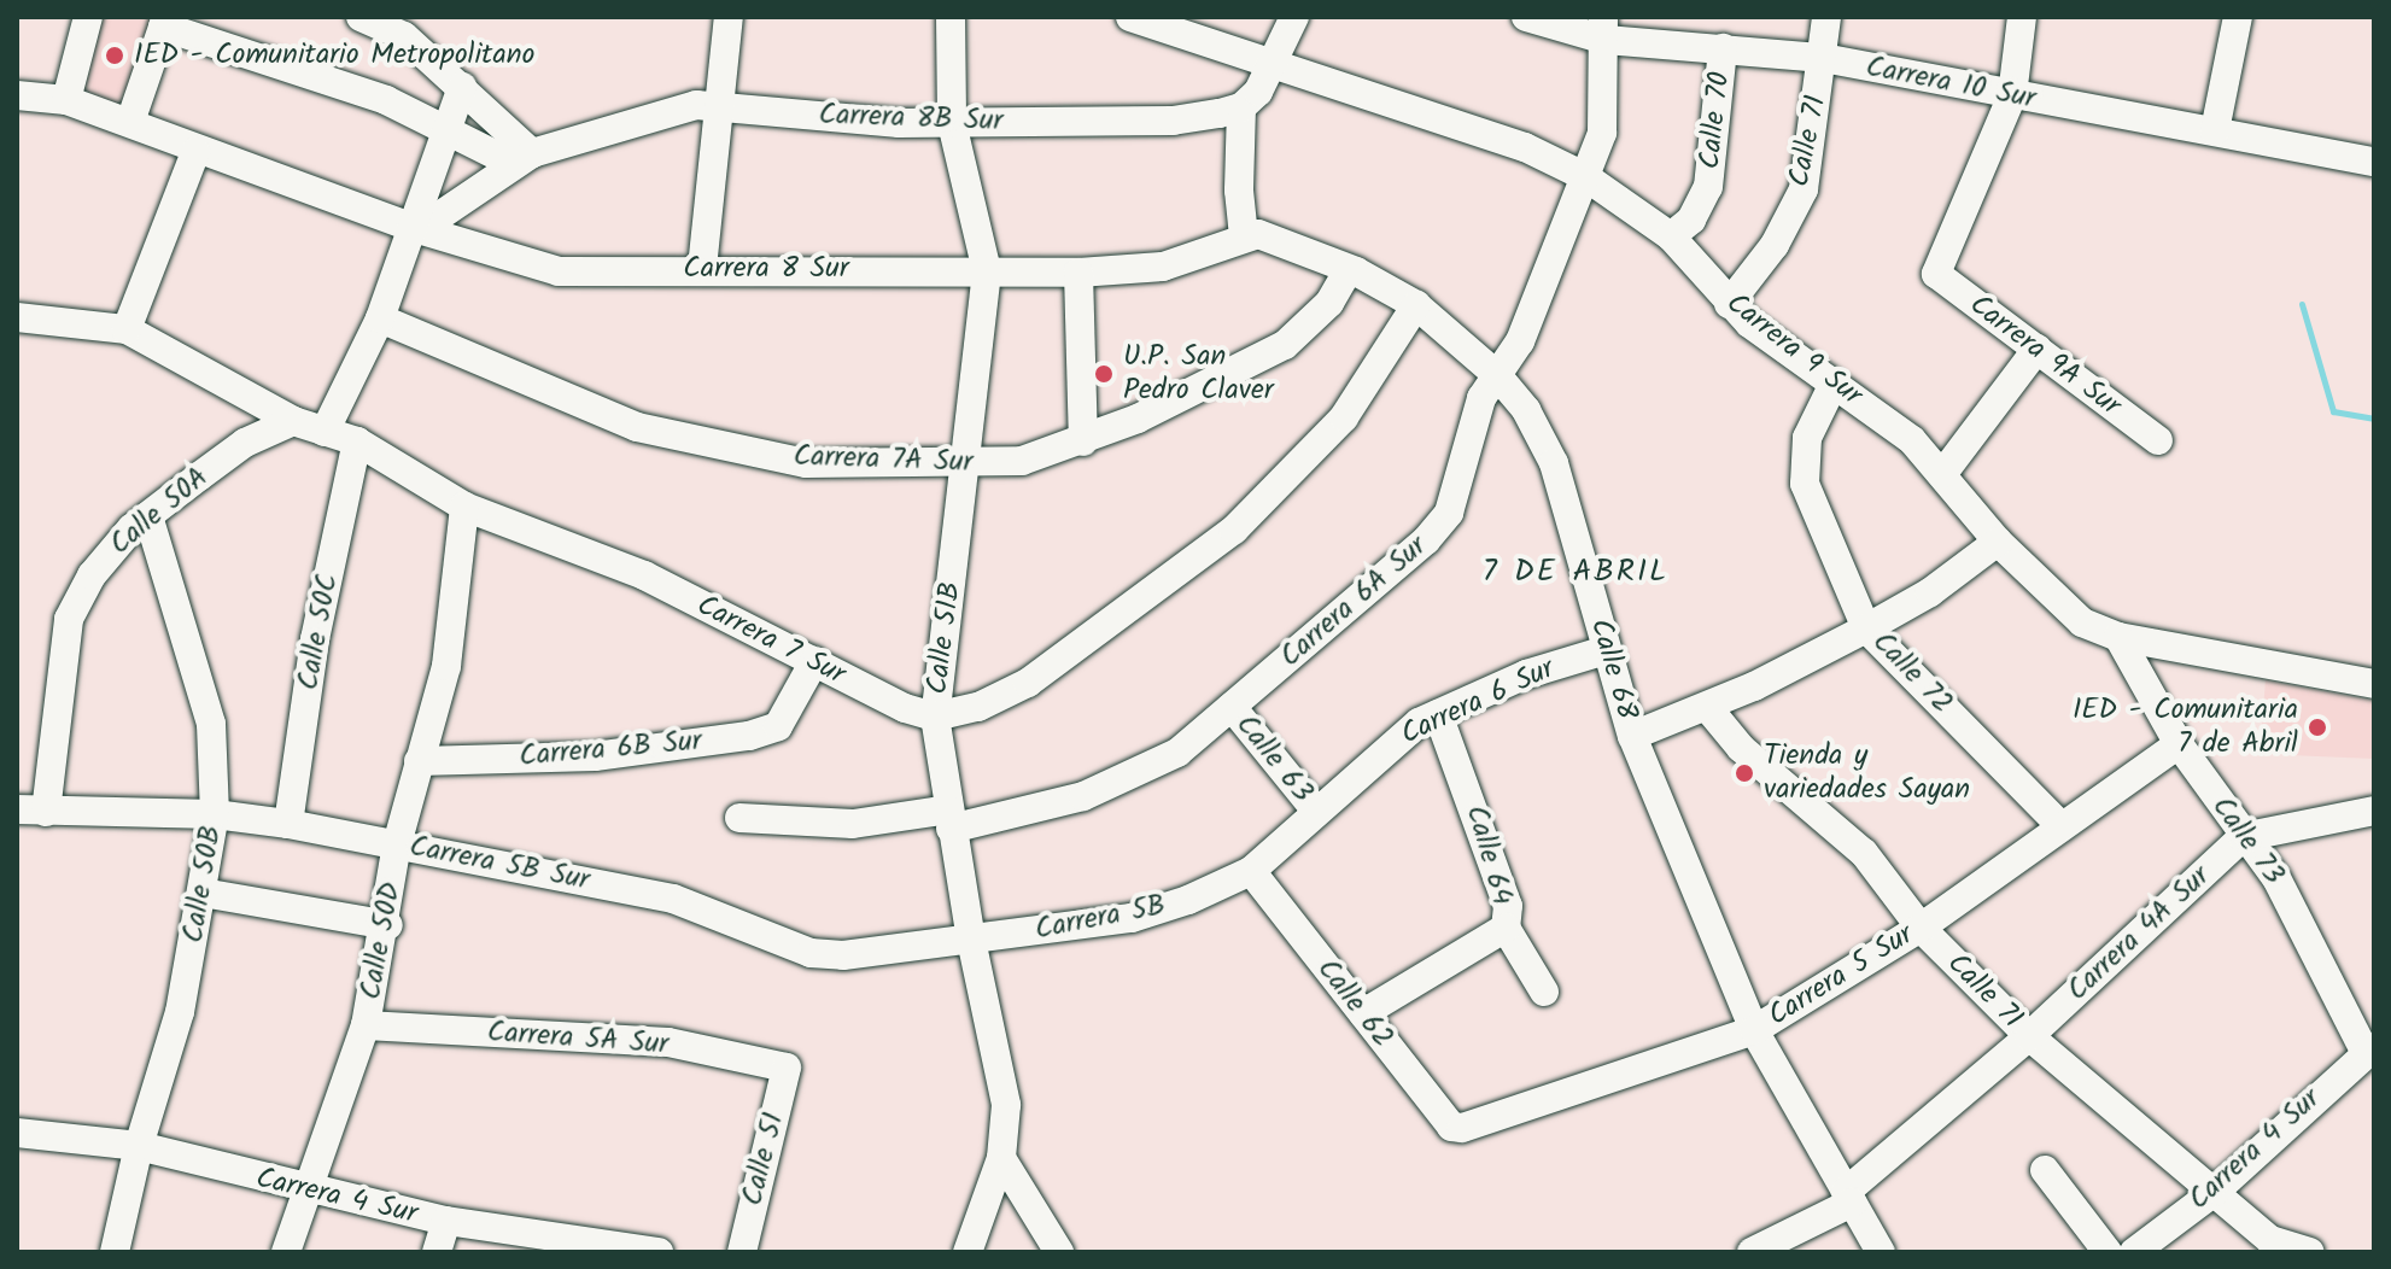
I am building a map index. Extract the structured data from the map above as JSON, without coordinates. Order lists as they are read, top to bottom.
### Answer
{
  "streets": {
    "street": [
      "Carrera 10 Sur",
      "Carrera 8B Sur",
      "Calle 70",
      "Calle 71",
      "Carrera 8 Sur",
      "Carrera 9 Sur",
      "Carrera 9A Sur",
      "Carrera 7A Sur",
      "Calle 50A",
      "Carrera 6A Sur",
      "Calle 50C",
      "Calle 51B",
      "Carrera 7 Sur",
      "Calle 68",
      "Calle 72",
      "Carrera 6 Sur",
      "Carrera 6B Sur",
      "Calle 63",
      "Calle 73",
      "Calle 64",
      "Carrera 5B Sur",
      "Calle 50B",
      "Carrera 5B",
      "Carrera 4A Sur",
      "Calle 50D",
      "Carrera 5 Sur",
      "Calle 62",
      "Carrera 5A Sur",
      "Carrera 4 Sur",
      "Calle 51"
    ]
  },
  "crossings": [
    ["Carrera 10 Sur", "Calle 70"],
    ["Carrera 10 Sur", "Calle 71"],
    ["Carrera 10 Sur", "Carrera 9A Sur"],
    ["Carrera 8B Sur", "Carrera 8 Sur"],
    ["Carrera 8B Sur", "Calle 51B"],
    ["Calle 70", "Carrera 9 Sur"],
    ["Calle 71", "Carrera 9 Sur"],
    ["Calle 71", "Carrera 4A Sur"],
    ["Calle 71", "Carrera 5 Sur"],
    ["Calle 71", "Carrera 4 Sur"],
    ["Carrera 8 Sur", "Calle 51B"],
    ["Carrera 9 Sur", "Calle 72"],
    ["Carrera 9 Sur", "Calle 73"],
    ["Carrera 7A Sur", "Calle 51B"],
    ["Calle 50A", "Carrera 7 Sur"],
    ["Calle 50A", "Carrera 5B Sur"],
    ["Calle 50A", "Calle 50B"],
    ["Carrera 6A Sur", "Calle 68"],
    ["Carrera 6A Sur", "Calle 63"],
    ["Calle 50C", "Carrera 7 Sur"],
    ["Calle 50C", "Carrera 5B Sur"],
    ["Calle 51B", "Carrera 7 Sur"],
    ["Calle 51B", "Carrera 5B Sur"],
    ["Calle 51B", "Carrera 5B"],
    ["Carrera 7 Sur", "Carrera 6B Sur"],
    ["Carrera 7 Sur", "Calle 50D"],
    ["Calle 68", "Carrera 6 Sur"],
    ["Calle 68", "Carrera 4A Sur"],
    ["Calle 68", "Carrera 5 Sur"],
    ["Calle 72", "Carrera 5 Sur"],
    ["Carrera 6 Sur", "Calle 63"],
    ["Carrera 6 Sur", "Calle 64"],
    ["Carrera 6 Sur", "Carrera 5B"],
    ["Carrera 6B Sur", "Calle 50D"],
    ["Calle 63", "Carrera 5B"],
    ["Calle 73", "Carrera 4A Sur"],
    ["Calle 73", "Carrera 5 Sur"],
    ["Calle 73", "Carrera 4 Sur"],
    ["Carrera 5B Sur", "Calle 50B"],
    ["Carrera 5B Sur", "Carrera 5B"],
    ["Carrera 5B Sur", "Calle 50D"],
    ["Calle 50B", "Carrera 4 Sur"],
    ["Carrera 5B", "Calle 62"],
    ["Calle 50D", "Carrera 5A Sur"],
    ["Calle 50D", "Carrera 4 Sur"],
    ["Carrera 5 Sur", "Calle 62"],
    ["Carrera 5A Sur", "Calle 51"]
  ],
  "districts": ["7 DE ABRIL"],
  "places": [
    "IED - Comunitario Metropolitano",
    "U.P. San Pedro Claver",
    "IED - Comunitaria 7 de Abril",
    "Tienda y variedades Sayan"
  ]
}
